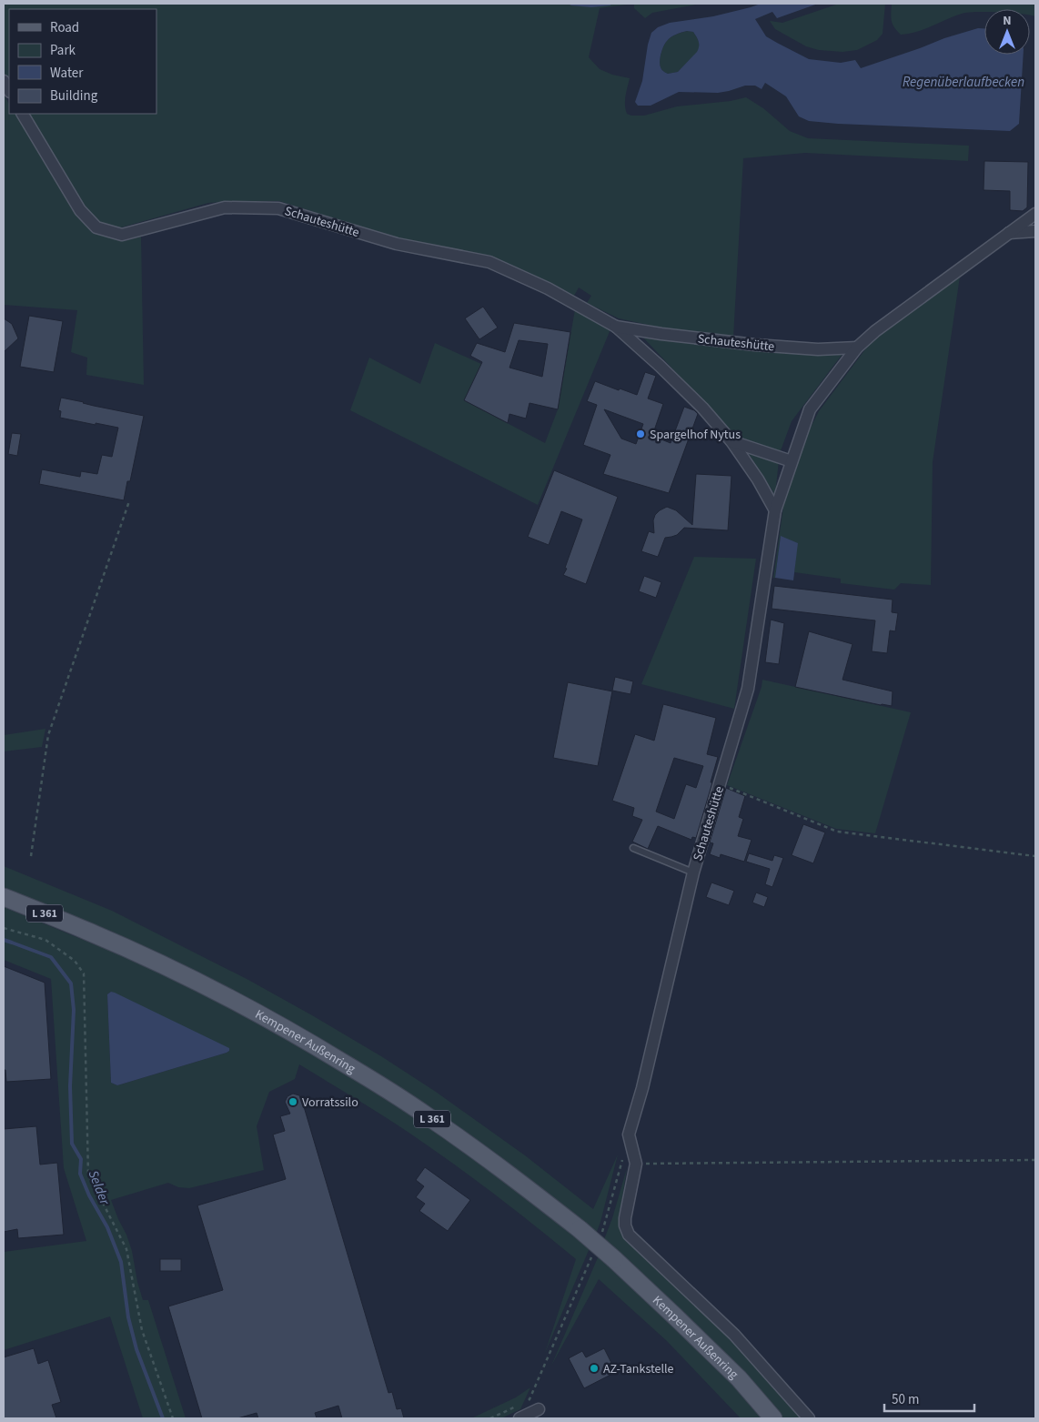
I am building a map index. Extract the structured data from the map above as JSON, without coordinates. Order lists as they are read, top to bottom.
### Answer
{
  "streets": {
    "main road": ["L 361", "Kempener Außenring"],
    "street": ["Schauteshütte"]
  },
  "water": ["Regenüberlaufbecken", "Selder"],
  "places": ["Spargelhof Nytus", "Vorratssilo", "AZ-Tankstelle"],
  "legend": [
    "Road",
    "Park",
    "Water",
    "Building"
  ],
  "scale_bar": "50 m",
  "north": "top"
}
